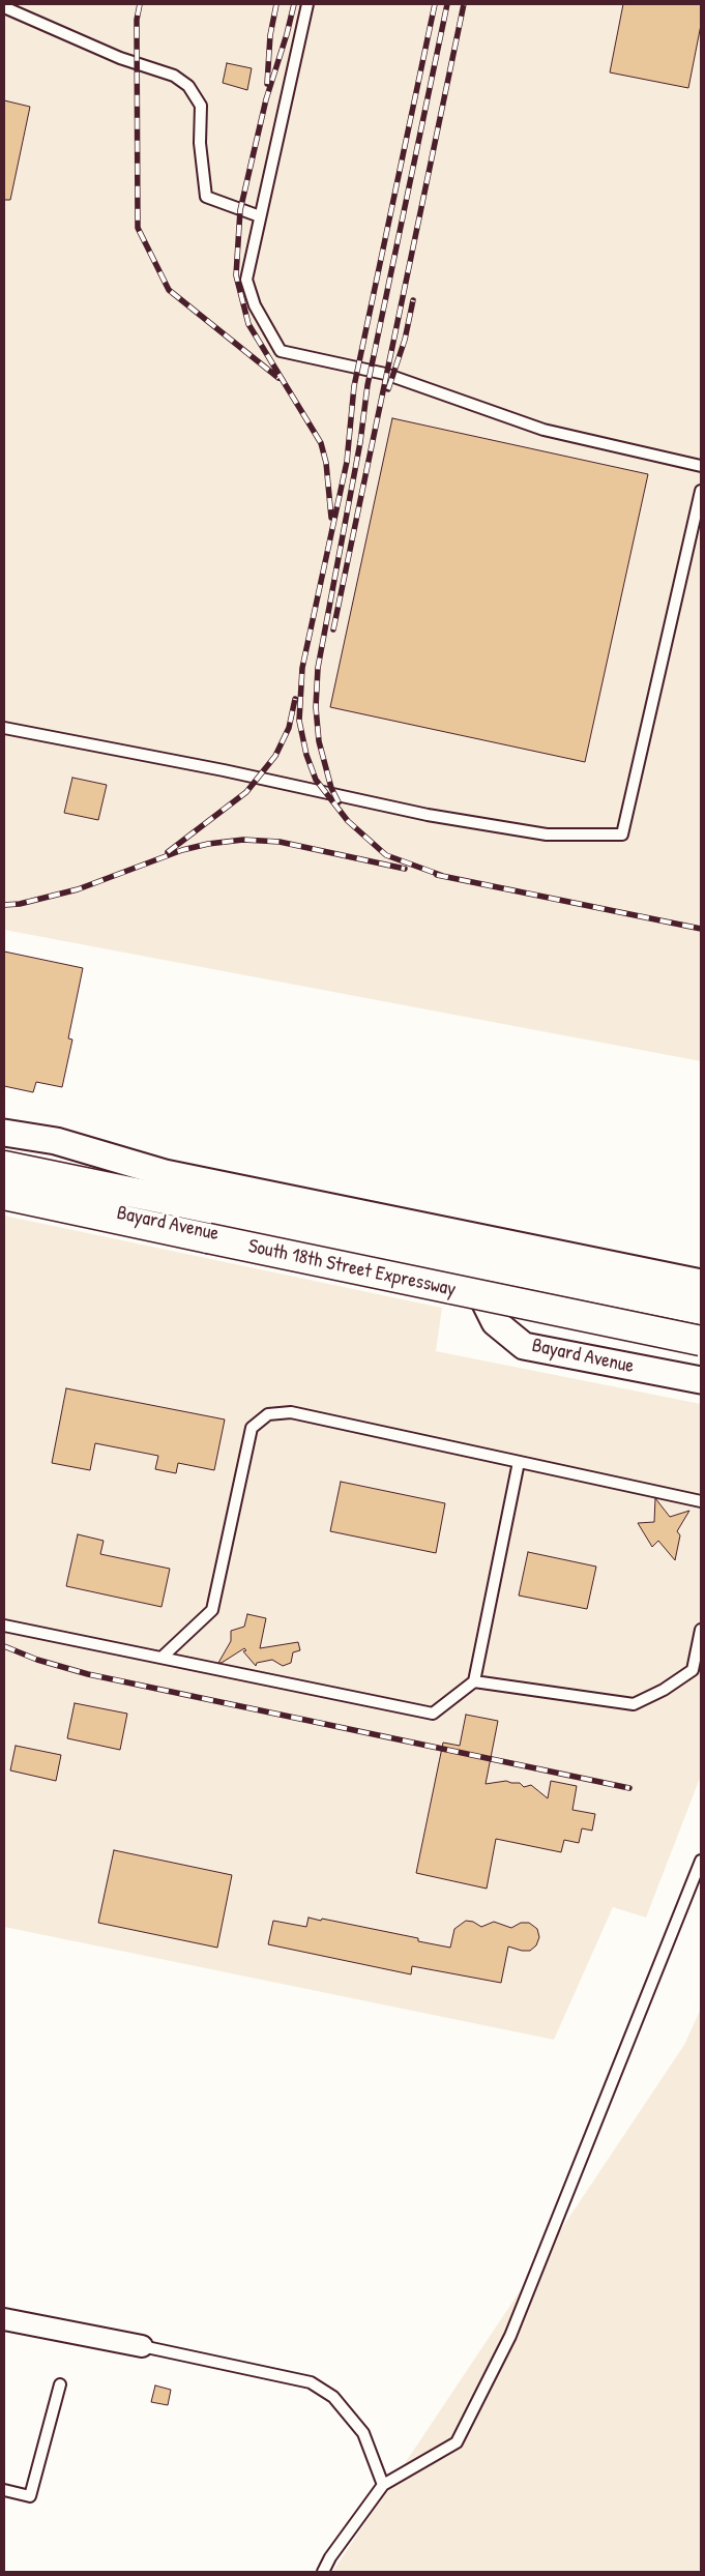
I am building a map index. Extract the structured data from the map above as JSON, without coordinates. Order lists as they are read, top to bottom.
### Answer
{
  "streets": {
    "highway": ["South 18th Street Expressway"],
    "street": ["Bayard Avenue"]
  },
  "crossings": [
    ["Bayard Avenue", "South 18th Street Expressway"]
  ]
}
